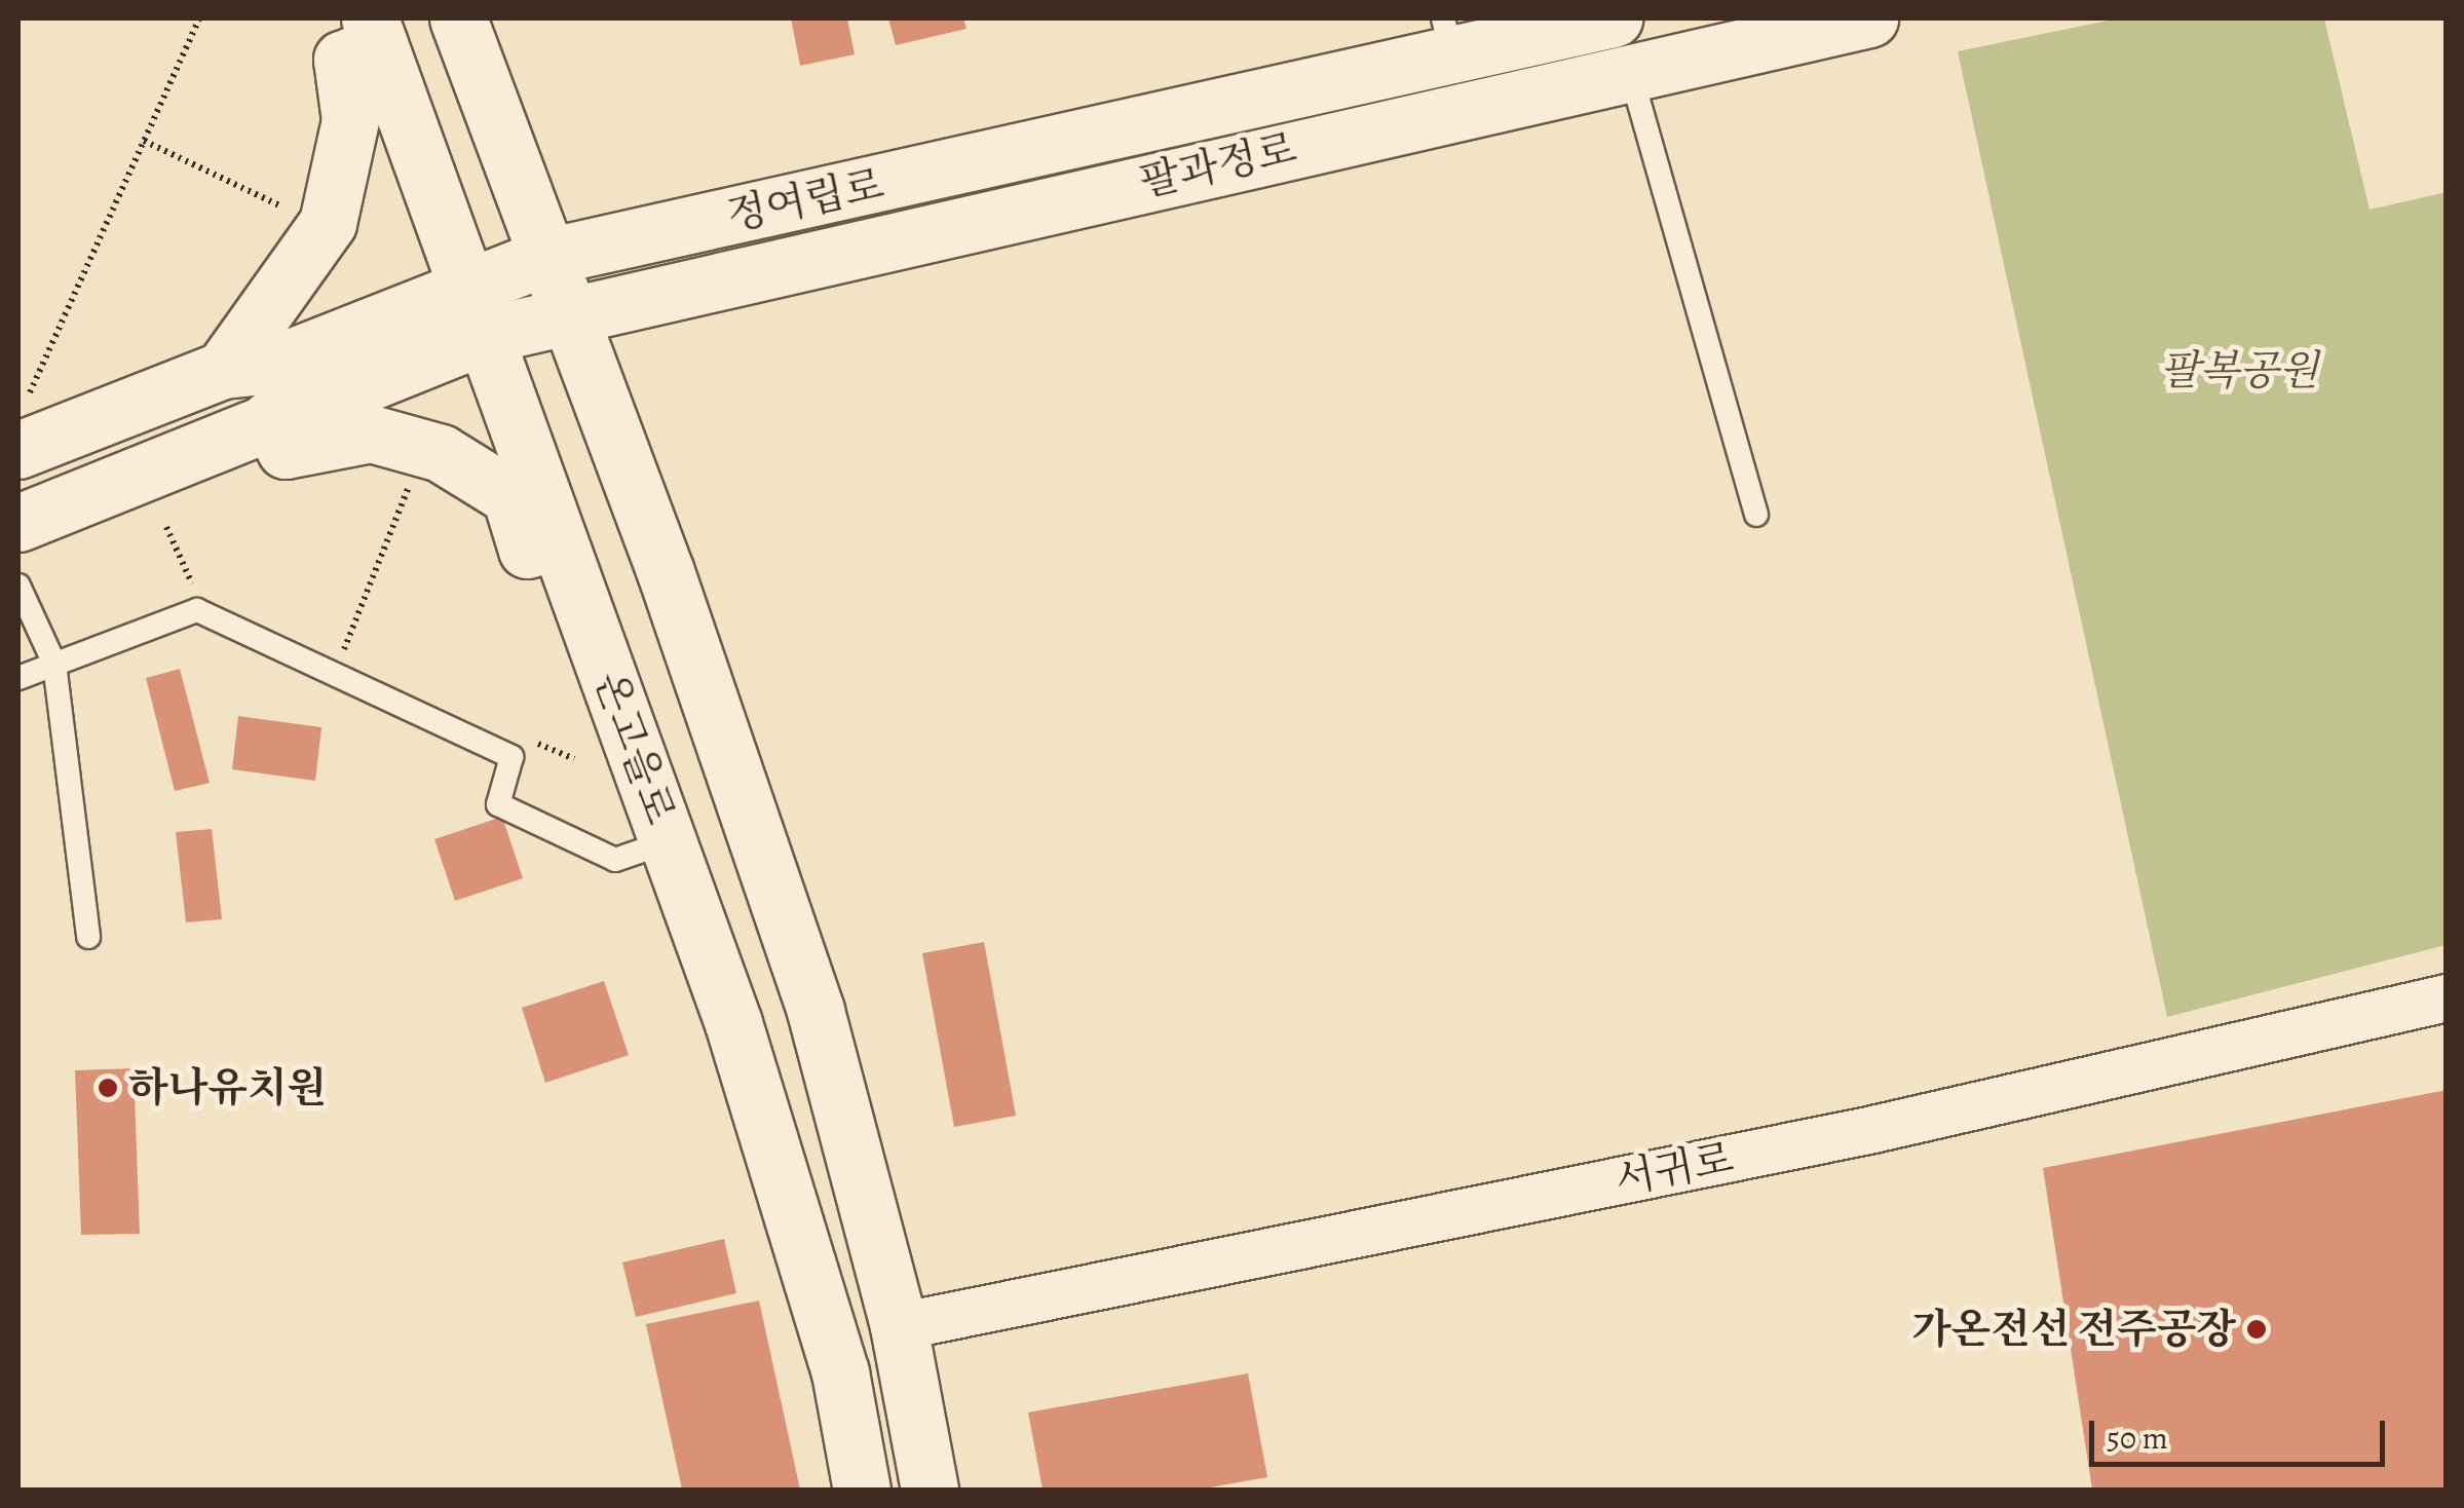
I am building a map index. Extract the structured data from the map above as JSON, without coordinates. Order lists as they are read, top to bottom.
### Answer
{
  "streets": {
    "street": [
      "팔과정로",
      "정여립로",
      "온고을로",
      "서귀로"
    ]
  },
  "crossings": [
    ["팔과정로", "정여립로"],
    ["팔과정로", "온고을로"],
    ["정여립로", "온고을로"],
    ["온고을로", "서귀로"]
  ],
  "parks": ["팔복공원"],
  "places": ["하나유치원", "가온전선 전주공장"],
  "scale_bar": "50 m"
}
